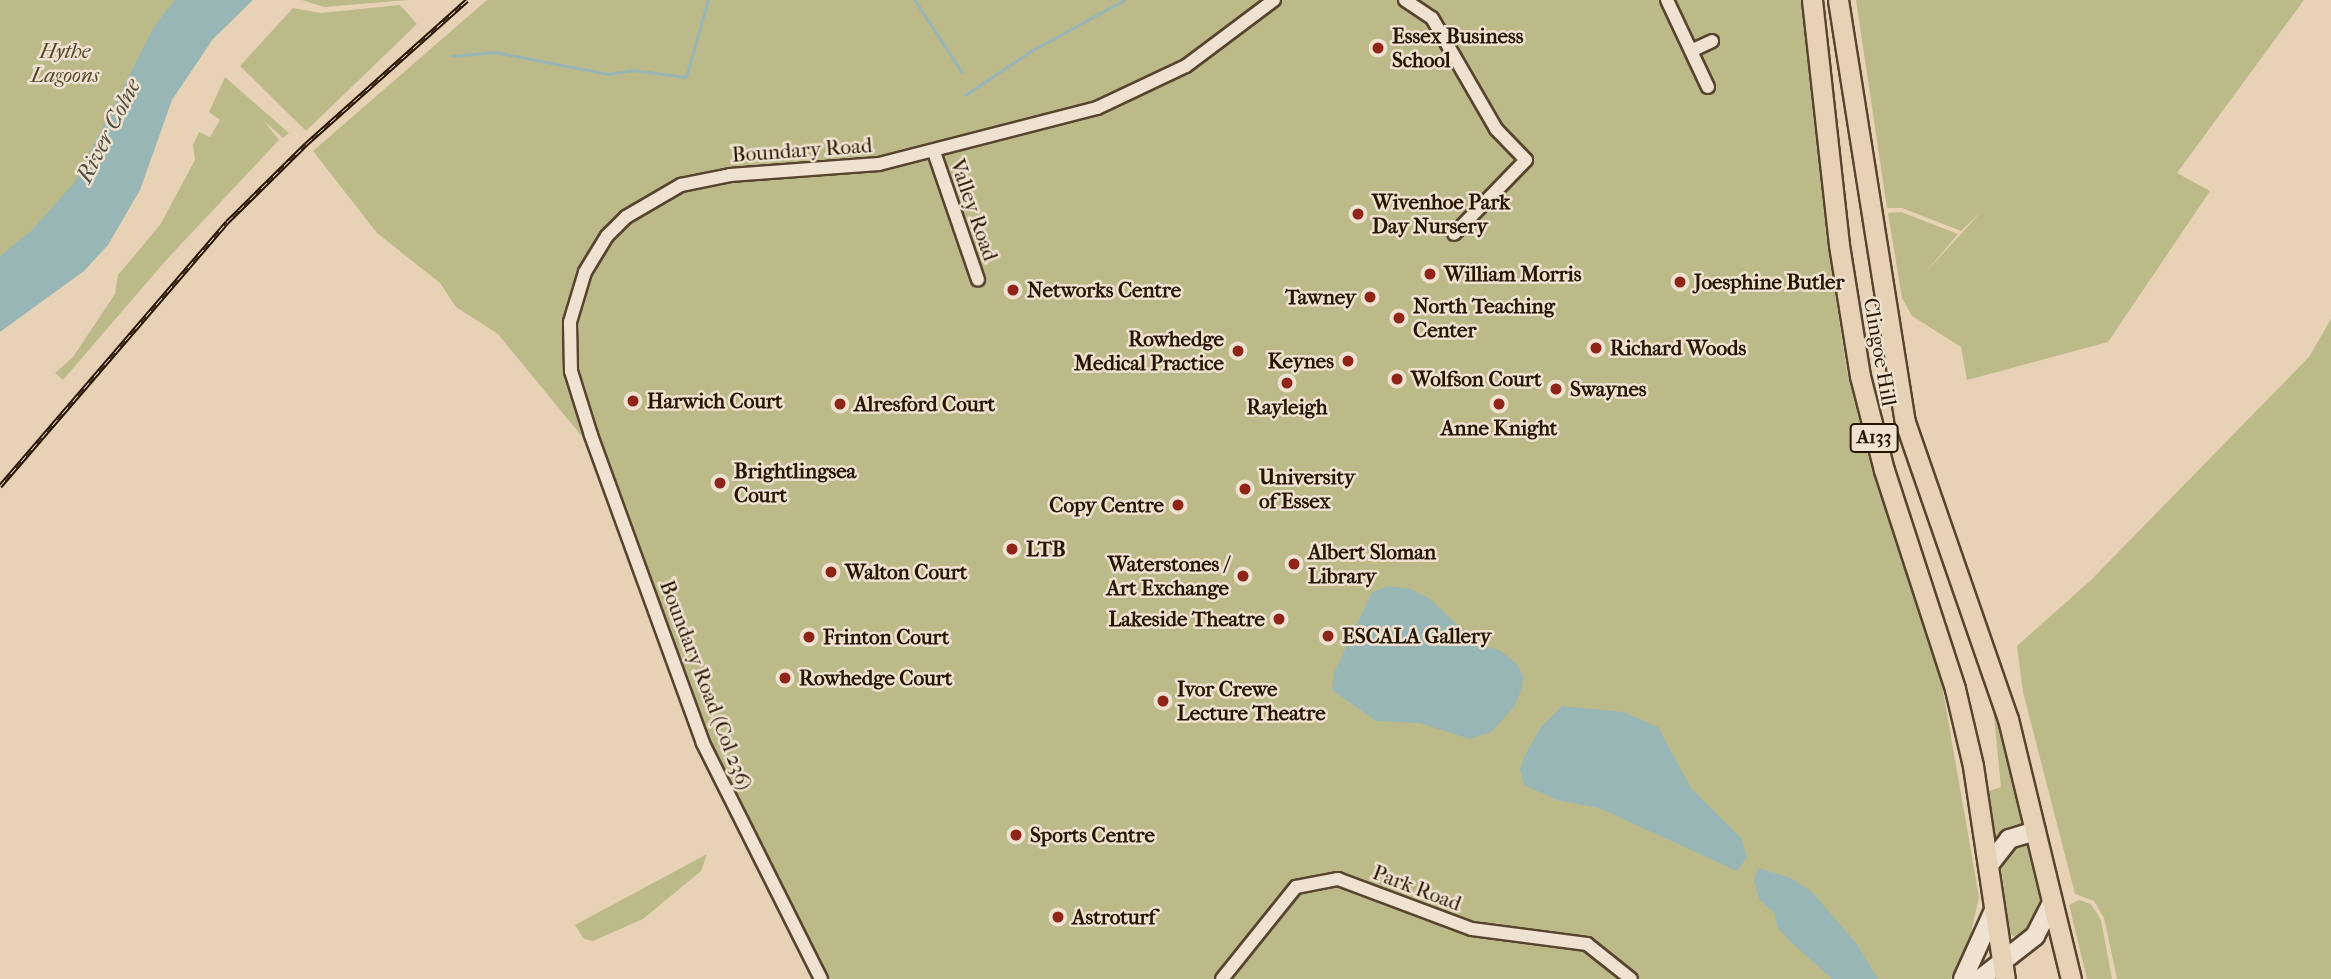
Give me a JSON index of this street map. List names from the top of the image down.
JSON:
{
  "streets": {
    "main road": ["Clingoe Hill", "A133"],
    "street": [
      "Boundary Road",
      "Valley Road",
      "Boundary Road (Col 236)",
      "Park Road"
    ]
  },
  "crossings": [
    ["Boundary Road", "Valley Road"],
    ["Boundary Road", "Boundary Road (Col 236)"],
    ["Clingoe Hill", "A133"]
  ],
  "water": ["River Colne"],
  "parks": ["Hythe Lagoons"],
  "places": [
    "Essex Business School",
    "Wivenhoe Park Day Nursery",
    "William Morris",
    "Joesphine Butler",
    "Networks Centre",
    "Tawney",
    "North Teaching Center",
    "Richard Woods",
    "Rowhedge Medical Practice",
    "Keynes",
    "Wolfson Court",
    "Rayleigh",
    "Swaynes",
    "Harwich Court",
    "Alresford Court",
    "Anne Knight",
    "Brightlingsea Court",
    "University of Essex",
    "Copy Centre",
    "LTB",
    "Albert Sloman Library",
    "Walton Court",
    "Waterstones / Art Exchange",
    "Lakeside Theatre",
    "ESCALA Gallery",
    "Frinton Court",
    "Rowhedge Court",
    "Ivor Crewe Lecture Theatre",
    "Sports Centre",
    "Astroturf"
  ]
}
